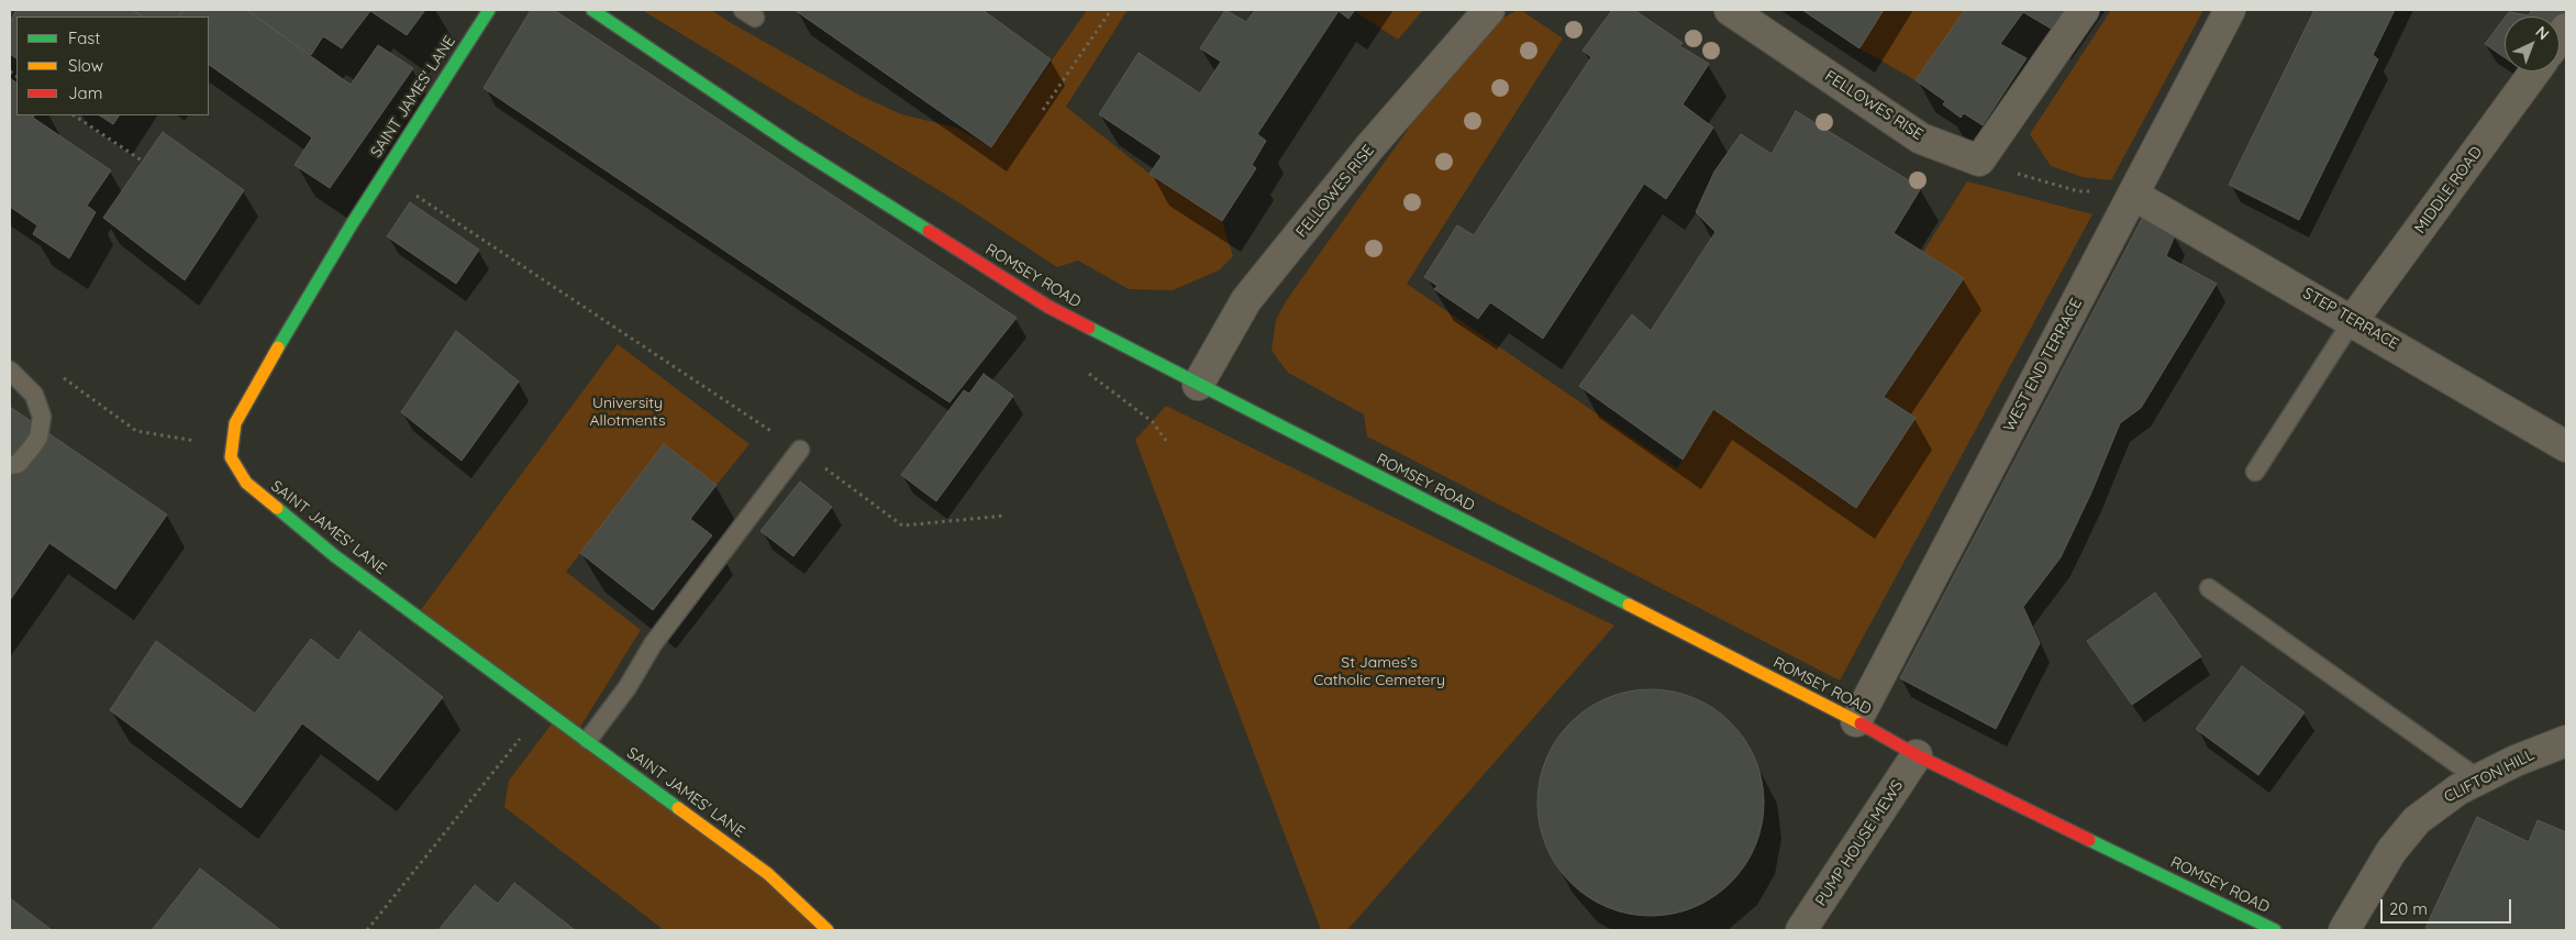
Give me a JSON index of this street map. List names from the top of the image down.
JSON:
{
  "streets": {
    "main road": ["SAINT JAMES' LANE", "ROMSEY ROAD"],
    "street": [
      "FELLOWES RISE",
      "MIDDLE ROAD",
      "STEP TERRACE",
      "WEST END TERRACE",
      "CLIFTON HILL",
      "PUMP HOUSE MEWS"
    ]
  },
  "crossings": [
    ["FELLOWES RISE", "ROMSEY ROAD"],
    ["MIDDLE ROAD", "STEP TERRACE"],
    ["ROMSEY ROAD", "WEST END TERRACE"],
    ["ROMSEY ROAD", "PUMP HOUSE MEWS"],
    ["STEP TERRACE", "WEST END TERRACE"]
  ],
  "parks": ["University Allotments", "St James’s Catholic Cemetery"],
  "legend": ["Fast", "Slow", "Jam"],
  "scale_bar": "20 m",
  "north": "top right"
}
